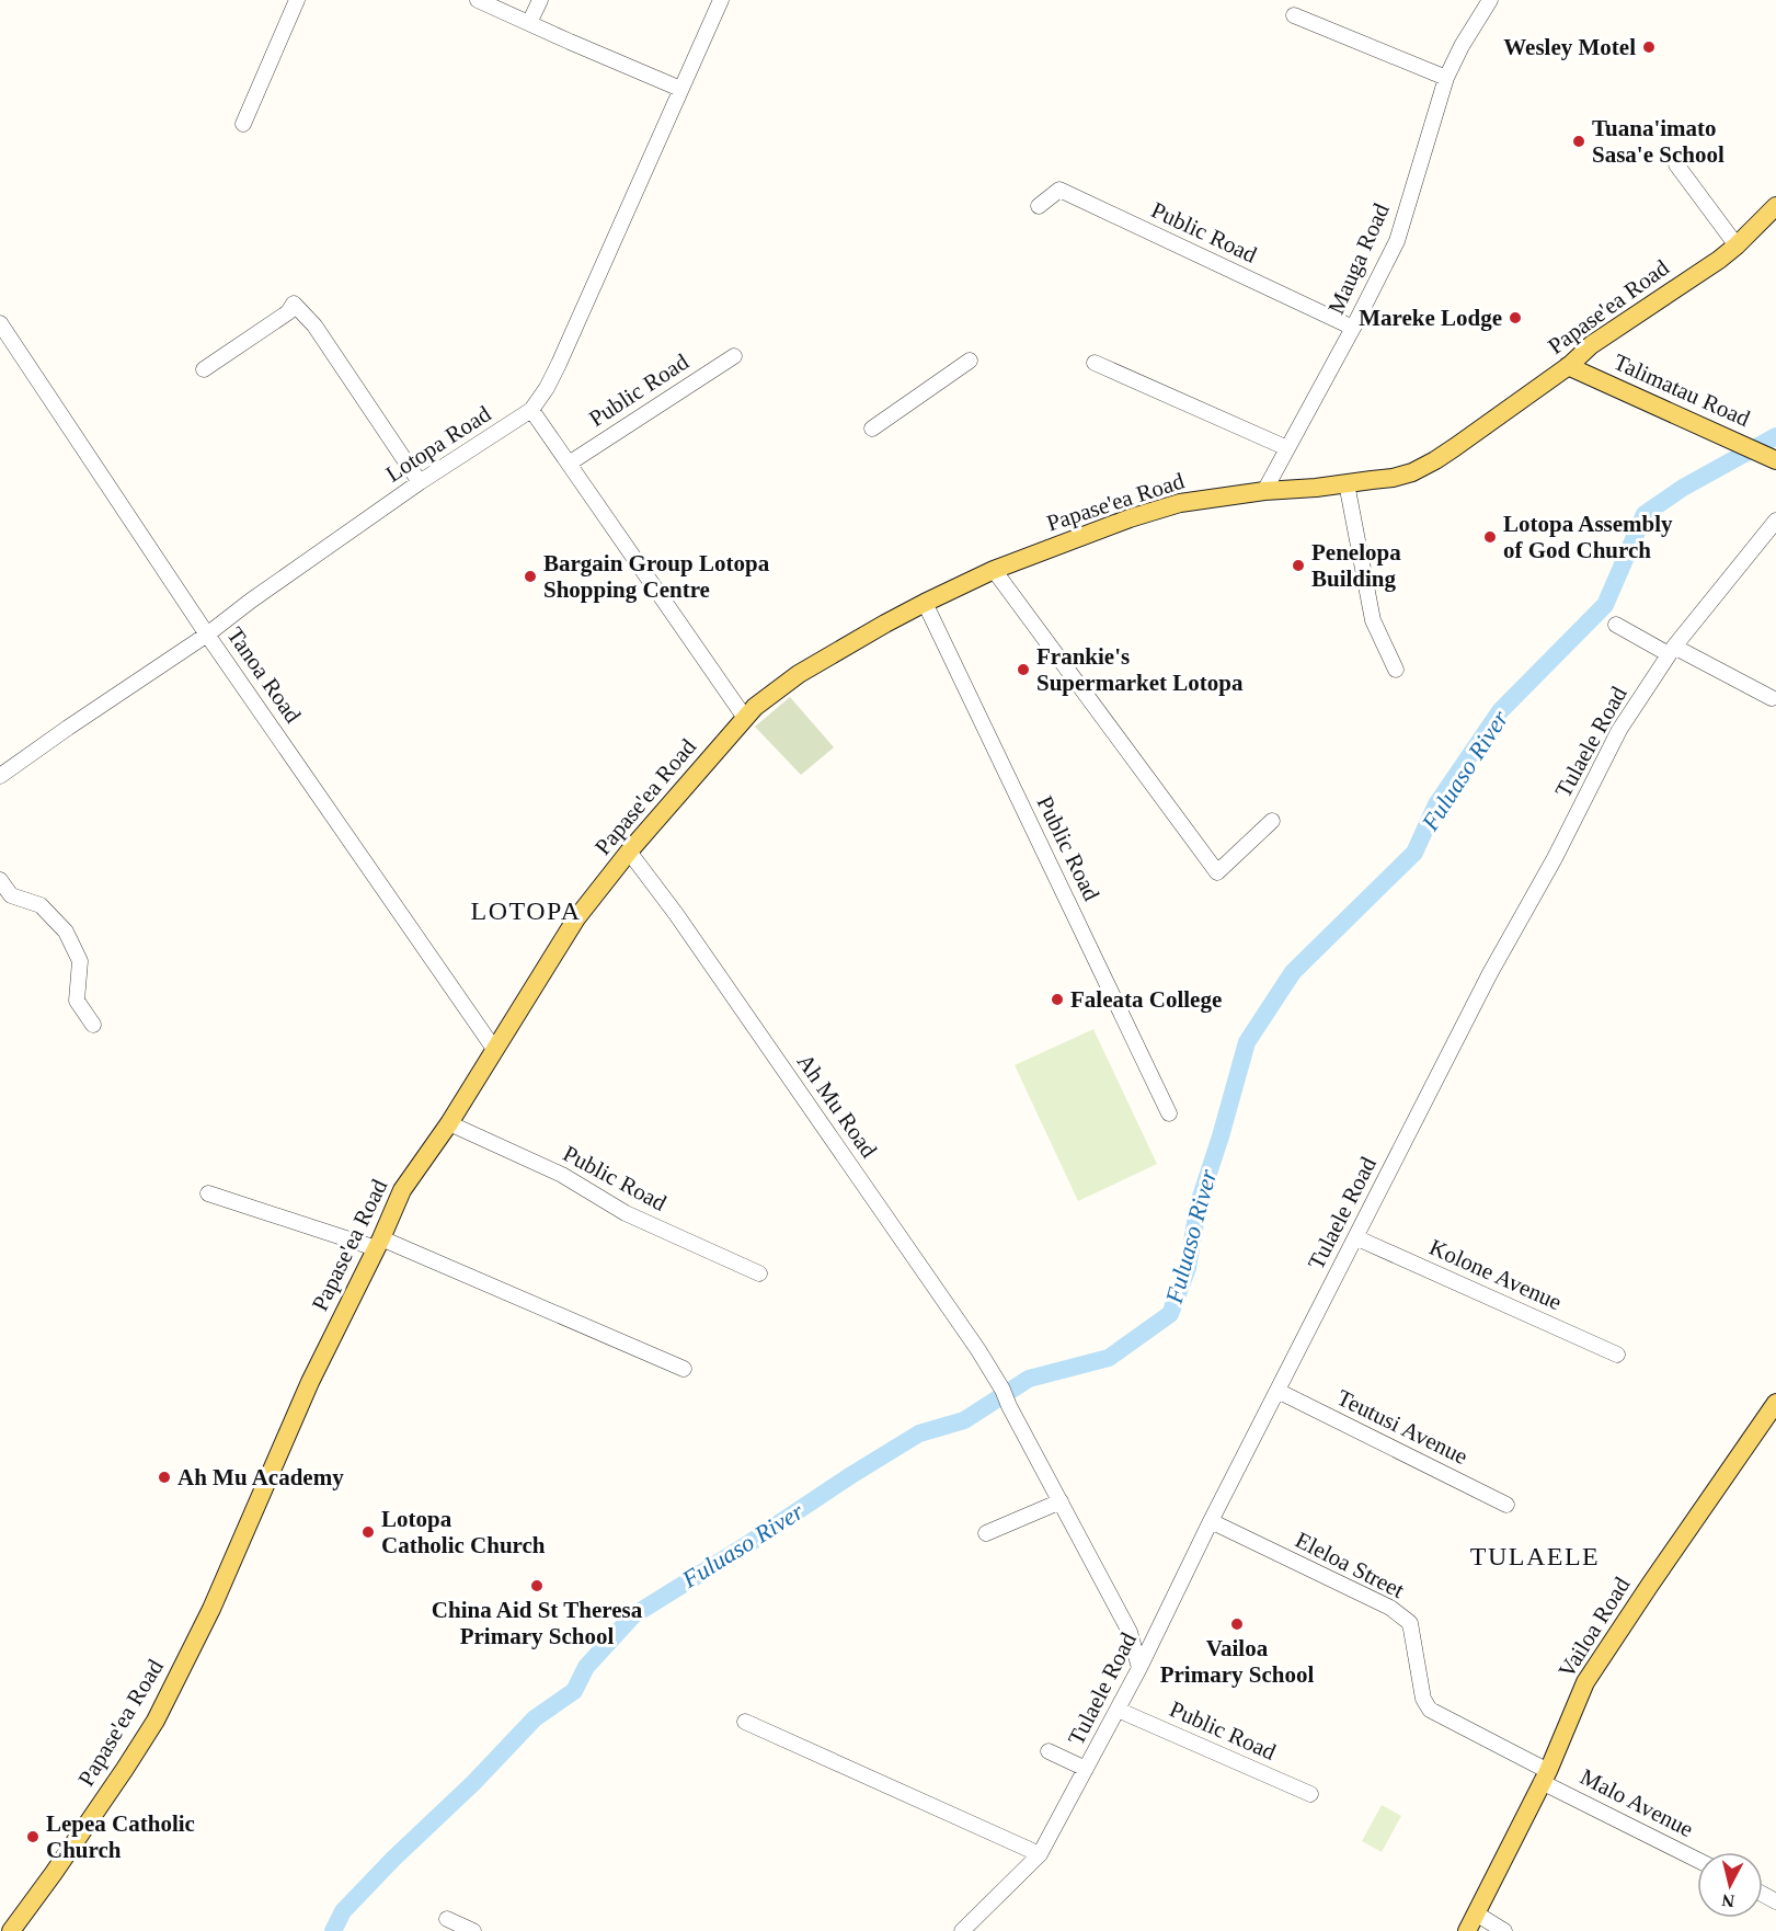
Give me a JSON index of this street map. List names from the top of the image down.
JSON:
{
  "streets": {
    "main road": ["Papase'ea Road", "Talimatau Road", "Vailoa Road"],
    "street": [
      "Public Road",
      "Mauga Road",
      "Lotopa Road",
      "Tanoa Road",
      "Tulaele Road",
      "Ah Mu Road",
      "Kolone Avenue",
      "Teutusi Avenue",
      "Eleloa Street",
      "Malo Avenue"
    ]
  },
  "crossings": [
    ["Public Road", "Mauga Road"],
    ["Public Road", "Papase'ea Road"],
    ["Public Road", "Tulaele Road"],
    ["Mauga Road", "Papase'ea Road"],
    ["Papase'ea Road", "Talimatau Road"],
    ["Papase'ea Road", "Tanoa Road"],
    ["Papase'ea Road", "Ah Mu Road"],
    ["Lotopa Road", "Tanoa Road"],
    ["Tulaele Road", "Kolone Avenue"],
    ["Tulaele Road", "Teutusi Avenue"],
    ["Tulaele Road", "Eleloa Street"],
    ["Eleloa Street", "Vailoa Road"],
    ["Eleloa Street", "Malo Avenue"],
    ["Vailoa Road", "Malo Avenue"]
  ],
  "districts": ["LOTOPA", "TULAELE"],
  "water": ["Fuluaso River"],
  "places": [
    "Wesley Motel",
    "Tuana'imato Sasa'e School",
    "Mareke Lodge",
    "Lotopa Assembly of God Church",
    "Penelopa Building",
    "Bargain Group Lotopa Shopping Centre",
    "Frankie's Supermarket Lotopa",
    "Faleata College",
    "Ah Mu Academy",
    "Lotopa Catholic Church",
    "China Aid St Theresa Primary School",
    "Vailoa Primary School",
    "Lepea Catholic Church"
  ],
  "north": "bottom"
}
